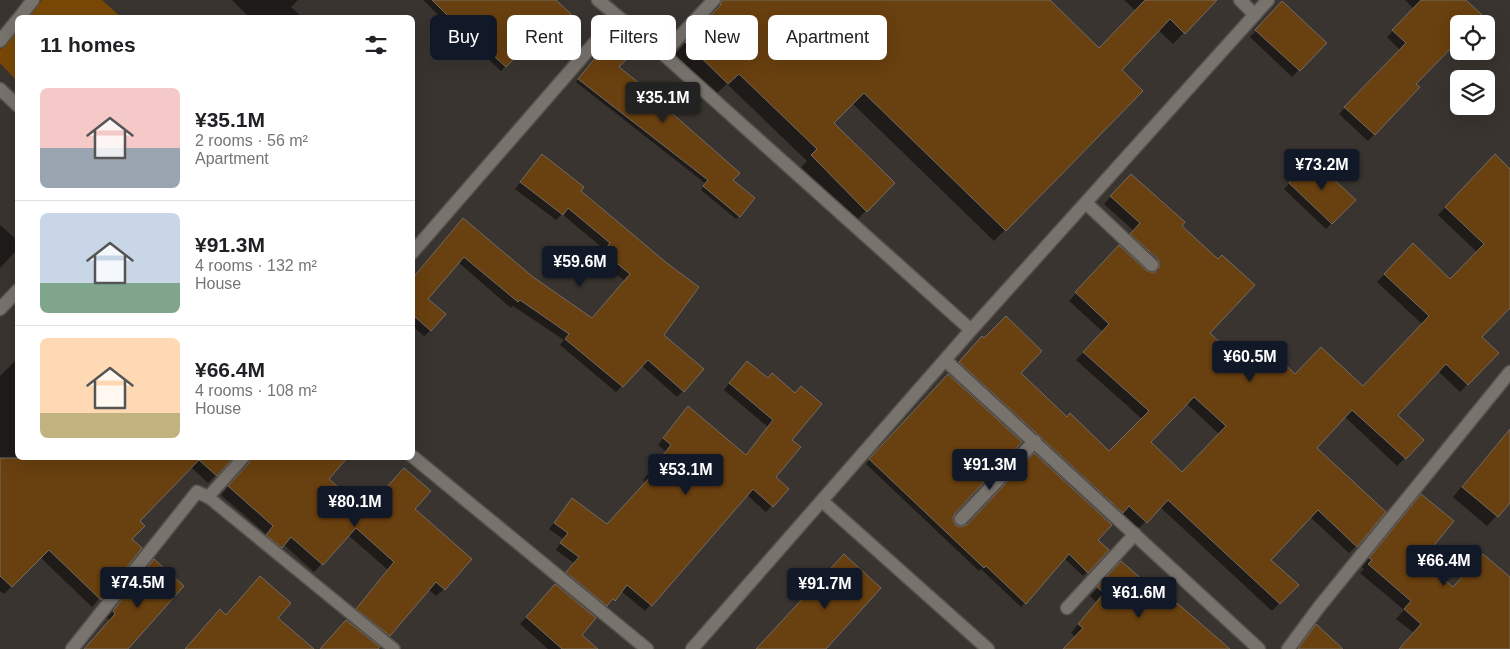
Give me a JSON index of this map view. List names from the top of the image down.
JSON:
{
  "page": {
    "chip": [
      "Buy",
      "Rent",
      "Filters",
      "New",
      "Apartment"
    ],
    "heading": "11 homes",
    "list": [
      {
        "name": "¥35.1M",
        "note": "2 rooms · 56 m² · Apartment"
      },
      {
        "name": "¥91.3M",
        "note": "4 rooms · 132 m² · House"
      },
      {
        "name": "¥66.4M",
        "note": "4 rooms · 108 m² · House"
      }
    ],
    "price": [
      "¥35.1M",
      "¥73.2M",
      "¥59.6M",
      "¥60.5M",
      "¥91.3M",
      "¥53.1M",
      "¥80.1M",
      "¥66.4M",
      "¥74.5M",
      "¥91.7M",
      "¥61.6M"
    ]
  }
}
